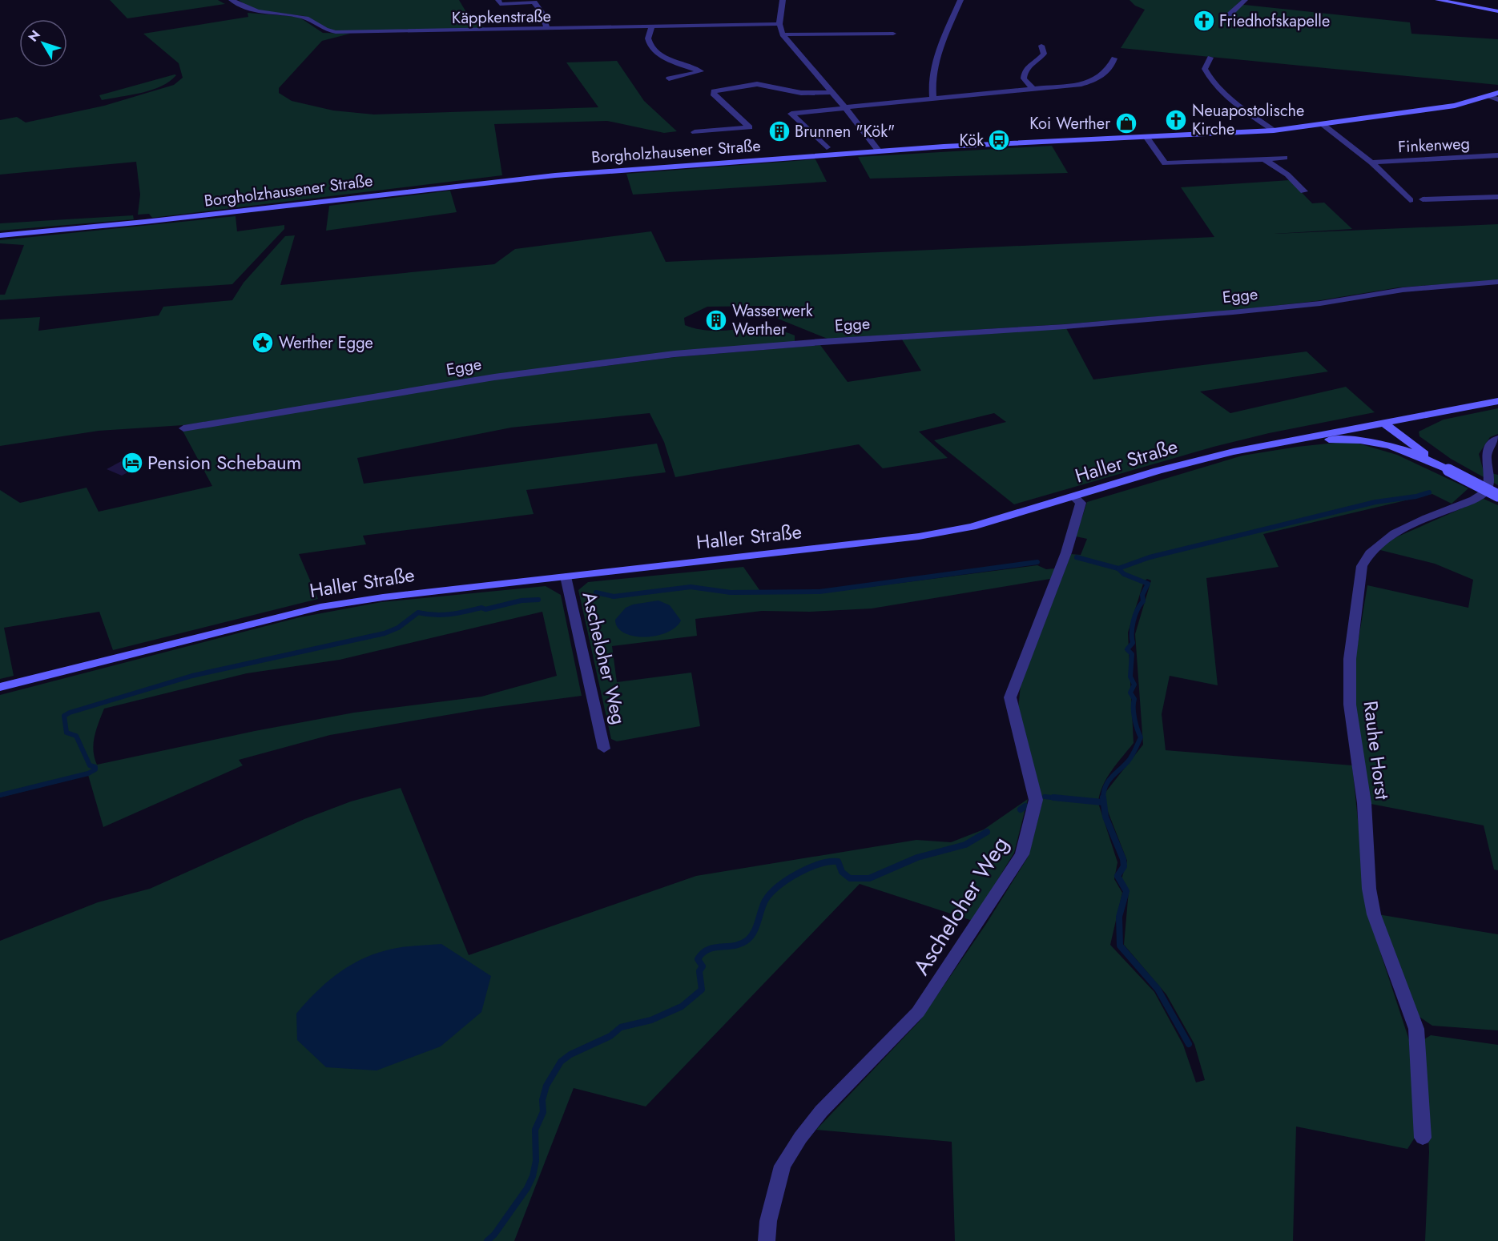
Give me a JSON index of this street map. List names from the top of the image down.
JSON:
{
  "streets": {
    "main road": ["Borgholzhausener Straße", "Haller Straße"],
    "street": [
      "Käppkenstraße",
      "Finkenweg",
      "Egge",
      "Ascheloher Weg",
      "Rauhe Horst"
    ]
  },
  "crossings": [
    ["Finkenweg", "Borgholzhausener Straße"],
    ["Haller Straße", "Ascheloher Weg"]
  ],
  "places": {
    "church": ["Friedhofskapelle", "Neuapostolische Kirche"],
    "shop": ["Koi Werther"],
    "building": ["Brunnen \"Kök\"", "Wasserwerk Werther"],
    "bus stop": ["Kök"],
    "place": ["Werther Egge"],
    "hotel": ["Pension Schebaum"]
  },
  "north": "top left"
}
